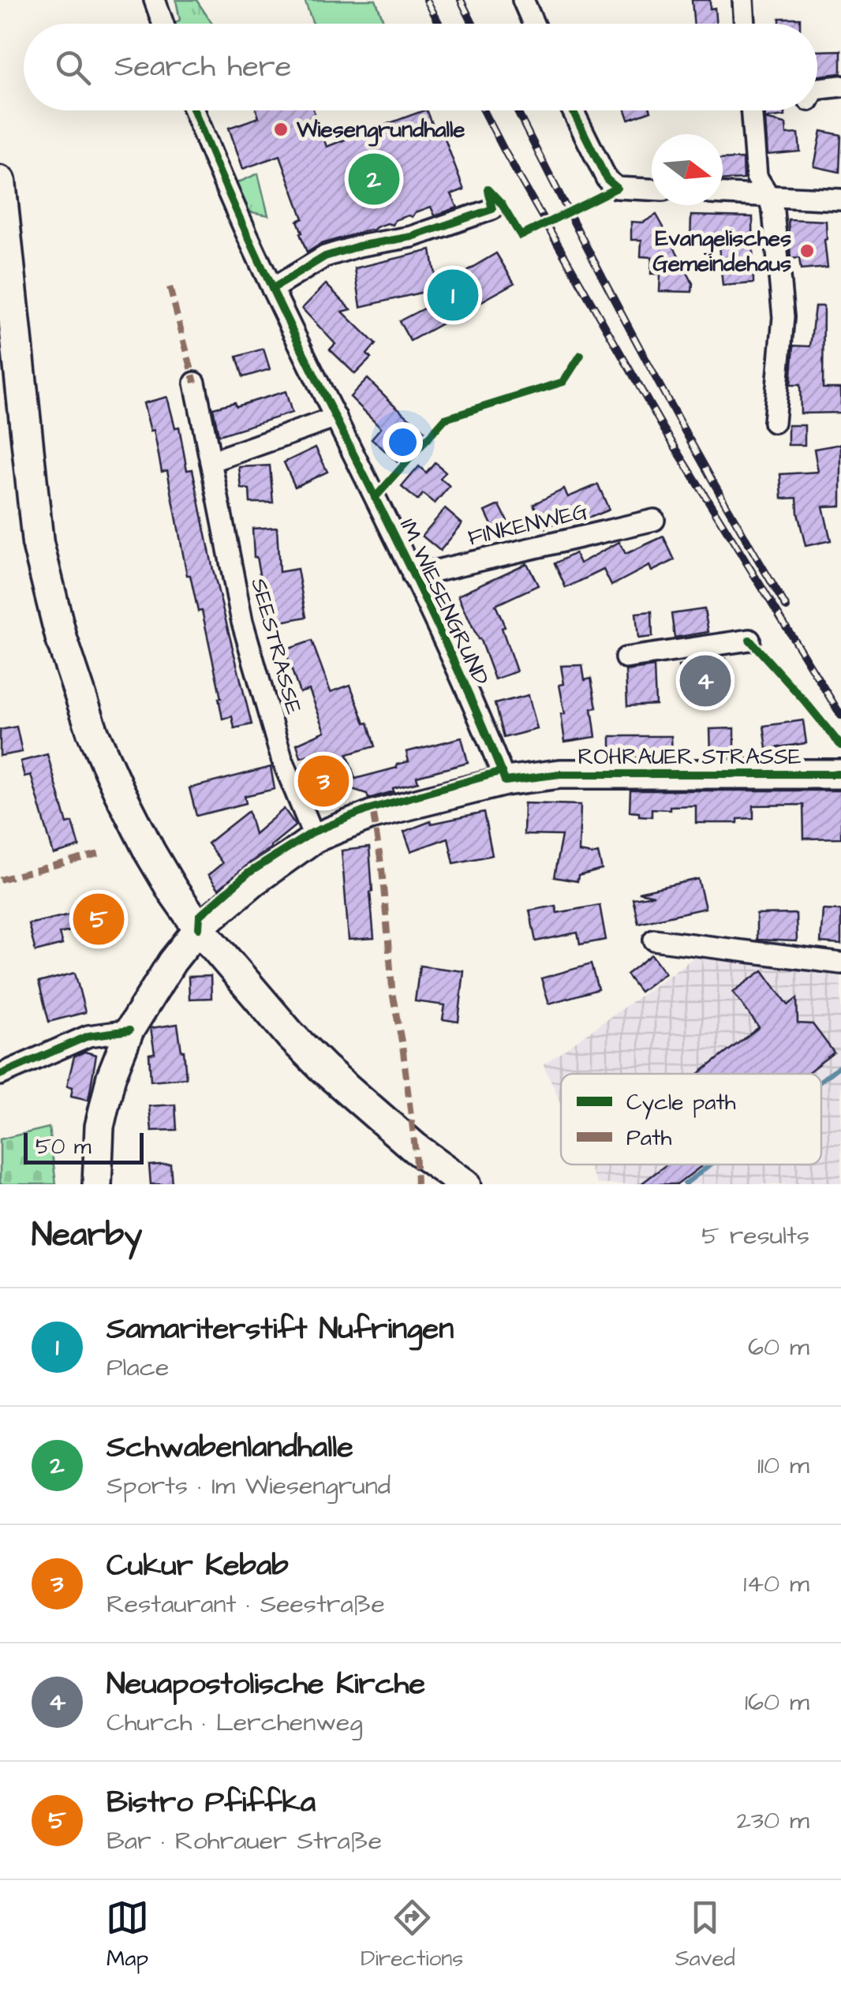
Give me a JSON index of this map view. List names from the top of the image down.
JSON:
{
  "streets": {
    "street": [
      "FINKENWEG",
      "IM WIESENGRUND",
      "SEESTRASSE",
      "ROHRAUER STRASSE"
    ]
  },
  "crossings": [
    ["FINKENWEG", "IM WIESENGRUND"],
    ["IM WIESENGRUND", "ROHRAUER STRASSE"],
    ["SEESTRASSE", "ROHRAUER STRASSE"]
  ],
  "places": ["Wiesengrundhalle", "Evangelisches Gemeindehaus"],
  "legend": ["Cycle path", "Path"],
  "scale_bar": "50 m",
  "north": "right",
  "page": {
    "search": "Search here",
    "pins": [
      "2",
      "1",
      "4",
      "3",
      "5"
    ],
    "scale": "50 m",
    "heading": ["Nearby", "5 results"],
    "list": [
      {
        "mark": "1",
        "name": "Samariterstift Nufringen",
        "note": "Place",
        "value": "60 m"
      },
      {
        "mark": "2",
        "name": "Schwabenlandhalle",
        "note": "Sports · Im Wiesengrund",
        "value": "110 m"
      },
      {
        "mark": "3",
        "name": "Cukur Kebab",
        "note": "Restaurant · Seestraße",
        "value": "140 m"
      },
      {
        "mark": "4",
        "name": "Neuapostolische Kirche",
        "note": "Church · Lerchenweg",
        "value": "160 m"
      },
      {
        "mark": "5",
        "name": "Bistro Pfiffka",
        "note": "Bar · Rohrauer Straße",
        "value": "230 m"
      }
    ],
    "nav": ["Map", "Directions", "Saved"]
  }
}
